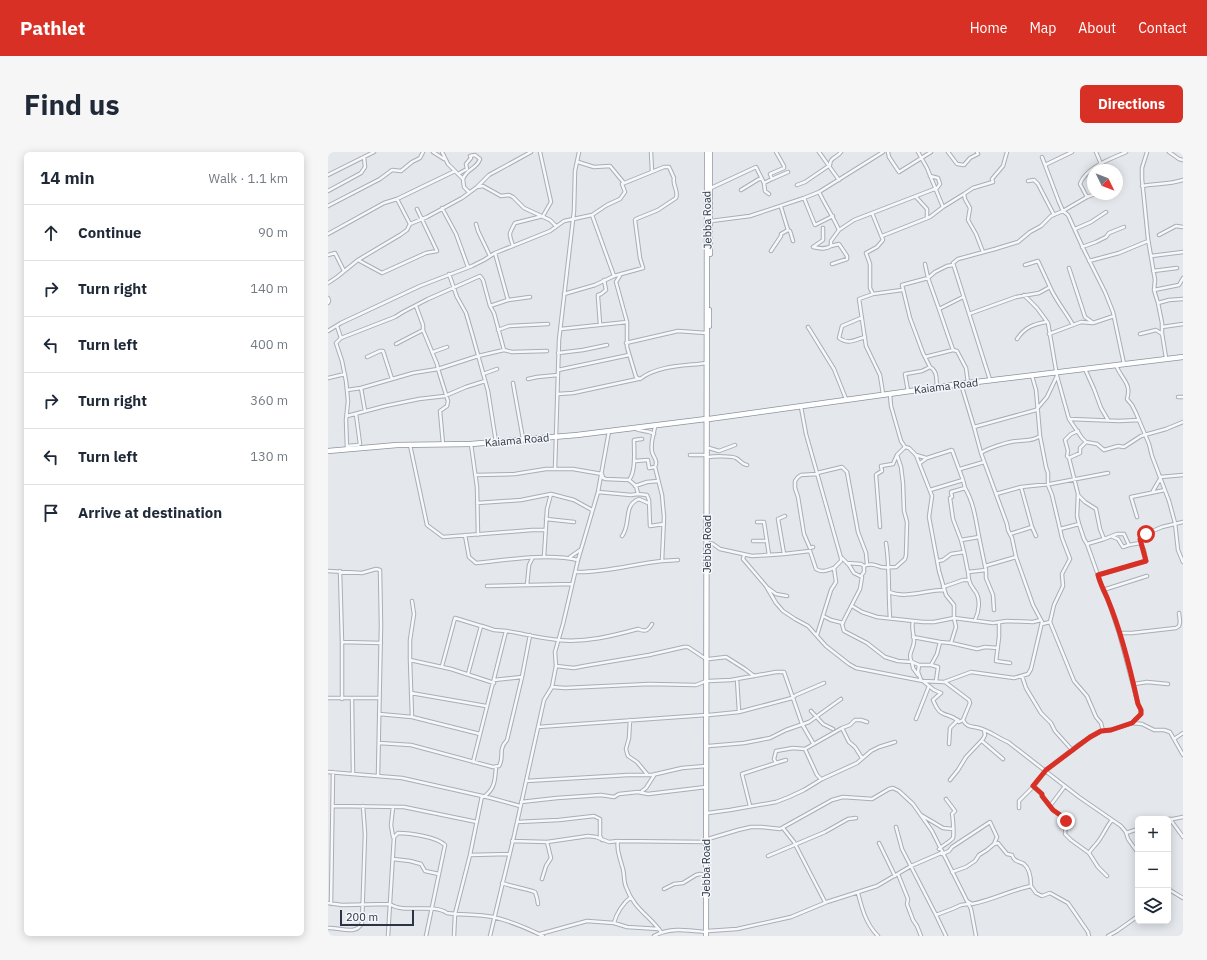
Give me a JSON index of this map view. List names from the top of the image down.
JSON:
{
  "streets": {
    "highway": ["Jebba Road", "Kaiama Road"]
  },
  "crossings": [
    ["Jebba Road", "Kaiama Road"]
  ],
  "scale_bar": "200 m",
  "north": "bottom right",
  "page": {
    "header": "Pathlet",
    "nav": [
      "Home",
      "Map",
      "About",
      "Contact"
    ],
    "buttons": "Directions",
    "title": "Find us",
    "heading": ["14 min", "Walk · 1.1 km"],
    "list": [
      ["Continue", "90 m"],
      ["Turn right", "140 m"],
      ["Turn left", "400 m"],
      ["Turn right", "360 m"],
      ["Turn left", "130 m"],
      "Arrive at destination"
    ],
    "map_buttons": ["+", "−"],
    "scale": "200 m"
  }
}
